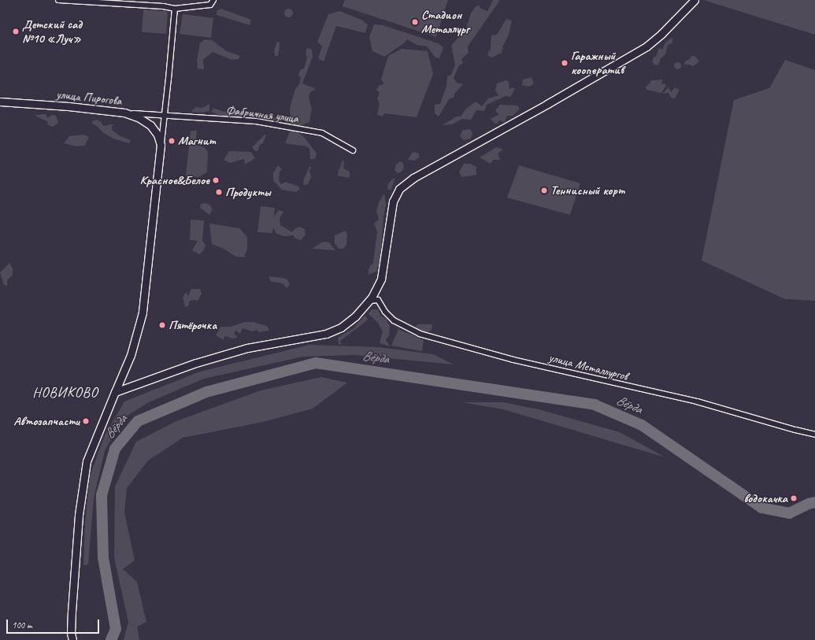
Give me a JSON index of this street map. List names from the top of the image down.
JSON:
{
  "streets": {
    "street": ["улица Пирогова", "Фабричная улица", "улица Металлургов"]
  },
  "crossings": [
    ["улица Пирогова", "Фабричная улица"]
  ],
  "districts": ["НОВИКОВО"],
  "water": ["Вёрда"],
  "places": [
    "Стадион Металлург",
    "Детский сад №10 «Луч»",
    "Гаражный кооператив",
    "Магнит",
    "Красное&Белое",
    "Теннисный корт",
    "Продукты",
    "Пятёрочка",
    "Автозапчасти",
    "водокачка"
  ],
  "scale_bar": "100 m"
}
